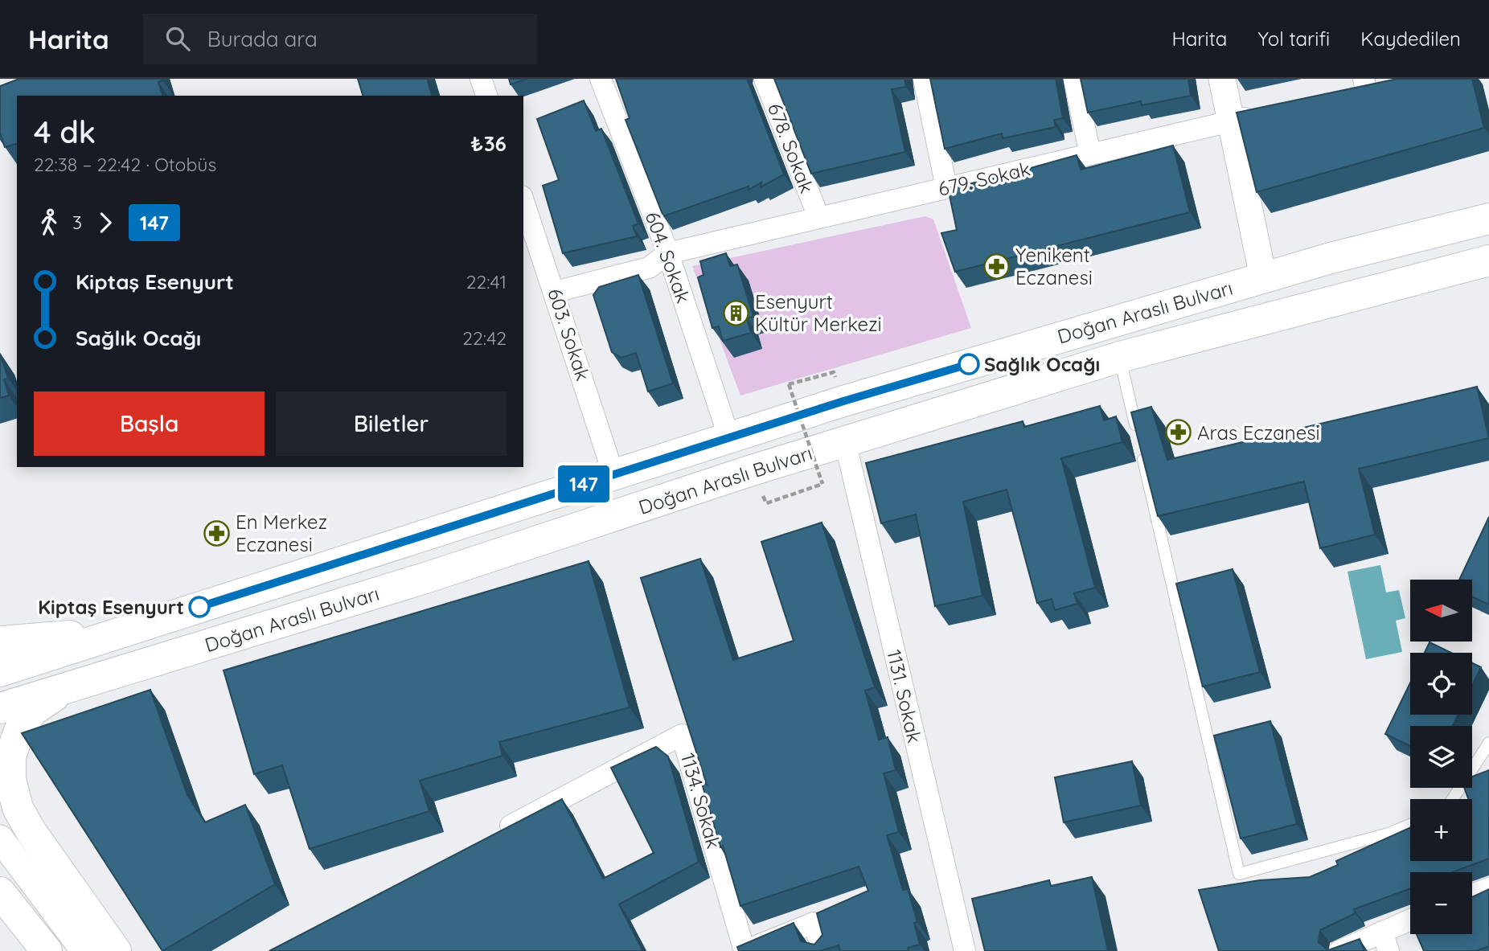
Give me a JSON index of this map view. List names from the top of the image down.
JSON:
{
  "streets": {
    "main road": ["Doğan Araslı Bulvarı"],
    "street": [
      "678. Sokak",
      "679. Sokak",
      "604. Sokak",
      "603. Sokak",
      "1131. Sokak",
      "1134. Sokak"
    ]
  },
  "crossings": [
    ["678. Sokak", "679. Sokak"],
    ["679. Sokak", "604. Sokak"],
    ["679. Sokak", "603. Sokak"],
    ["604. Sokak", "Doğan Araslı Bulvarı"],
    ["Doğan Araslı Bulvarı", "603. Sokak"],
    ["Doğan Araslı Bulvarı", "1131. Sokak"]
  ],
  "places": {
    "pharmacy": ["Yenikent Eczanesi", "Aras Eczanesi", "En Merkez Eczanesi"],
    "building": ["Esenyurt Kültür Merkezi"],
    "other": ["Sağlık Ocağı", "Kiptaş Esenyurt"]
  },
  "lines": ["bus line 147"],
  "north": "left",
  "page": {
    "header": "Harita",
    "search": "Burada ara",
    "nav": ["Harita", "Yol tarifi", "Kaydedilen"],
    "on_map": "147",
    "heading": ["4 dk", "22:38 – 22:42 · Otobüs", "₺36"],
    "legs": ["3", "147"],
    "list": [
      {
        "name": "Kiptaş Esenyurt",
        "value": "22:41"
      },
      {
        "name": "Sağlık Ocağı",
        "value": "22:42"
      }
    ],
    "buttons": ["Başla", "Biletler"],
    "map_buttons": ["+", "−"]
  }
}
